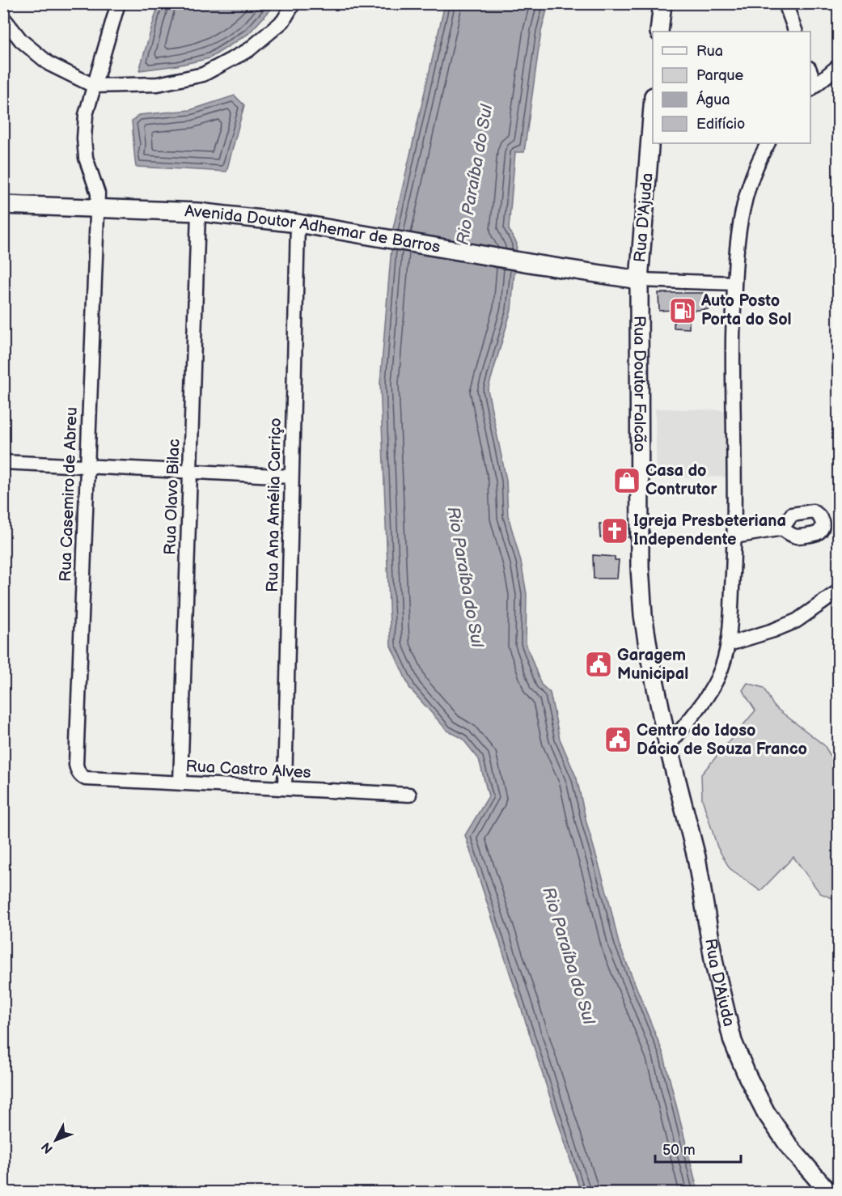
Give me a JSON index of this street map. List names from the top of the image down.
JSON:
{
  "streets": {
    "main road": ["Rua D'Ajuda", "Avenida Doutor Adhemar de Barros", "Rua Doutor Falcão"],
    "street": [
      "Rua Casemiro de Abreu",
      "Rua Olavo Bilac",
      "Rua Ana Amélia Carriço",
      "Rua Castro Alves"
    ]
  },
  "crossings": [
    ["Rua D'Ajuda", "Avenida Doutor Adhemar de Barros"],
    ["Rua D'Ajuda", "Rua Doutor Falcão"],
    ["Avenida Doutor Adhemar de Barros", "Rua Doutor Falcão"],
    ["Avenida Doutor Adhemar de Barros", "Rua Casemiro de Abreu"],
    ["Avenida Doutor Adhemar de Barros", "Rua Olavo Bilac"],
    ["Avenida Doutor Adhemar de Barros", "Rua Ana Amélia Carriço"],
    ["Rua Casemiro de Abreu", "Rua Castro Alves"],
    ["Rua Olavo Bilac", "Rua Castro Alves"],
    ["Rua Ana Amélia Carriço", "Rua Castro Alves"]
  ],
  "water": ["Rio Paraíba do Sul"],
  "places": {
    "fuel station": ["Auto Posto Porta do Sol"],
    "shop": ["Casa do Contrutor"],
    "church": ["Igreja Presbeteriana Independente"],
    "public building": ["Garagem Municipal", "Centro do Idoso Dácio de Souza Franco"]
  },
  "legend": [
    "Rua",
    "Parque",
    "Água",
    "Edifício"
  ],
  "scale_bar": "50 m",
  "north": "bottom left"
}
